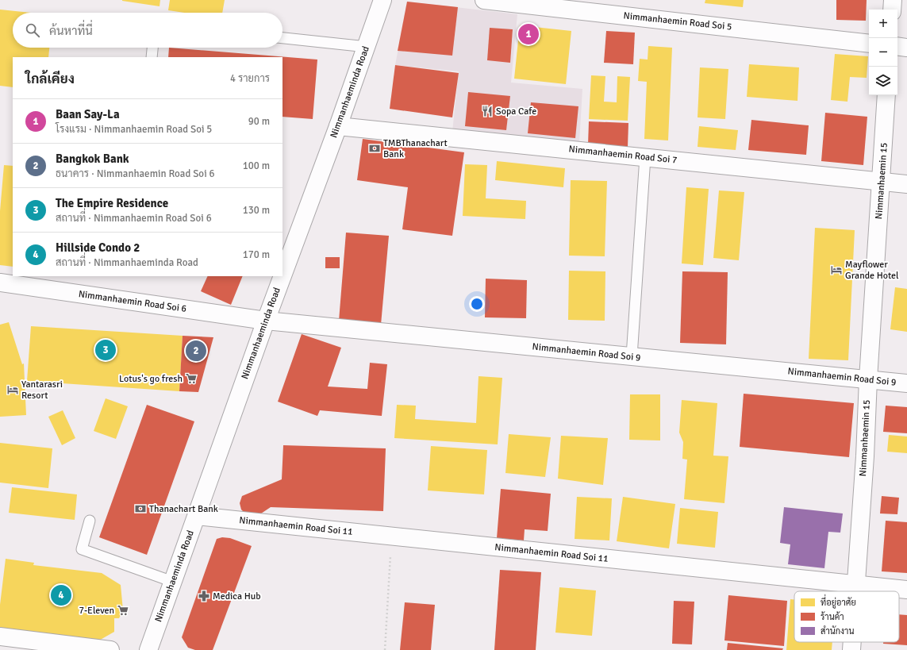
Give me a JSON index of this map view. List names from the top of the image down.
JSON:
{
  "streets": {
    "street": [
      "Nimmanhaemin Road Soi 5",
      "Nimmanhaeminda Road",
      "Nimmanhaemin Road Soi 7",
      "Nimmanhaemin 15",
      "Nimmanhaemin Road Soi 6",
      "Nimmanhaemin Road Soi 9",
      "Nimmanhaemin Road Soi 11"
    ]
  },
  "crossings": [
    ["Nimmanhaeminda Road", "Nimmanhaemin Road Soi 7"],
    ["Nimmanhaeminda Road", "Nimmanhaemin Road Soi 6"],
    ["Nimmanhaeminda Road", "Nimmanhaemin Road Soi 9"],
    ["Nimmanhaeminda Road", "Nimmanhaemin Road Soi 11"],
    ["Nimmanhaemin Road Soi 7", "Nimmanhaemin 15"],
    ["Nimmanhaemin 15", "Nimmanhaemin Road Soi 9"],
    ["Nimmanhaemin 15", "Nimmanhaemin Road Soi 11"],
    ["Nimmanhaemin Road Soi 6", "Nimmanhaemin Road Soi 9"]
  ],
  "places": {
    "restaurant": ["Sopa Cafe"],
    "bank": ["TMBThanachart Bank", "Thanachart Bank"],
    "hotel": ["Mayflower Grande Hotel", "Yantarasri Resort"],
    "supermarket": ["Lotus's go fresh", "7-Eleven"],
    "pharmacy": ["Medica Hub"]
  },
  "legend": ["ที่อยู่อาศัย", "ร้านค้า", "สำนักงาน"],
  "page": {
    "map_buttons": ["+", "−"],
    "search": "ค้นหาที่นี่",
    "pins": [
      "1",
      "3",
      "2",
      "4"
    ],
    "heading": ["ใกล้เคียง", "4 รายการ"],
    "list": [
      {
        "mark": "1",
        "name": "Baan Say-La",
        "note": "โรงแรม · Nimmanhaemin Road Soi 5",
        "value": "90 m"
      },
      {
        "mark": "2",
        "name": "Bangkok Bank",
        "note": "ธนาคาร · Nimmanhaemin Road Soi 6",
        "value": "100 m"
      },
      {
        "mark": "3",
        "name": "The Empire Residence",
        "note": "สถานที่ · Nimmanhaemin Road Soi 6",
        "value": "130 m"
      },
      {
        "mark": "4",
        "name": "Hillside Condo 2",
        "note": "สถานที่ · Nimmanhaeminda Road",
        "value": "170 m"
      }
    ]
  }
}
